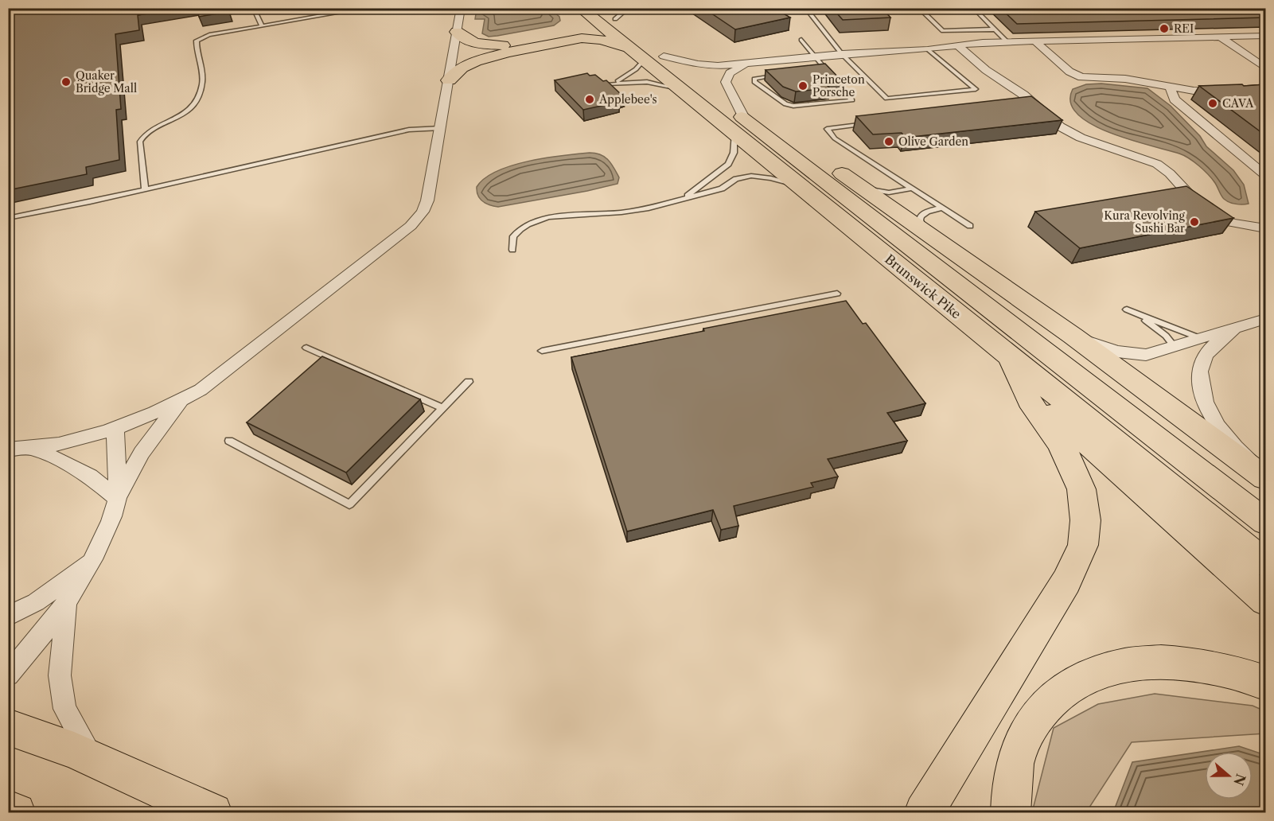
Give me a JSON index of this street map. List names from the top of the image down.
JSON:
{
  "streets": {
    "main road": ["Brunswick Pike"]
  },
  "places": [
    "REI",
    "Quaker Bridge Mall",
    "Princeton Porsche",
    "Applebee's",
    "CAVA",
    "Olive Garden",
    "Kura Revolving Sushi Bar"
  ],
  "north": "right"
}
